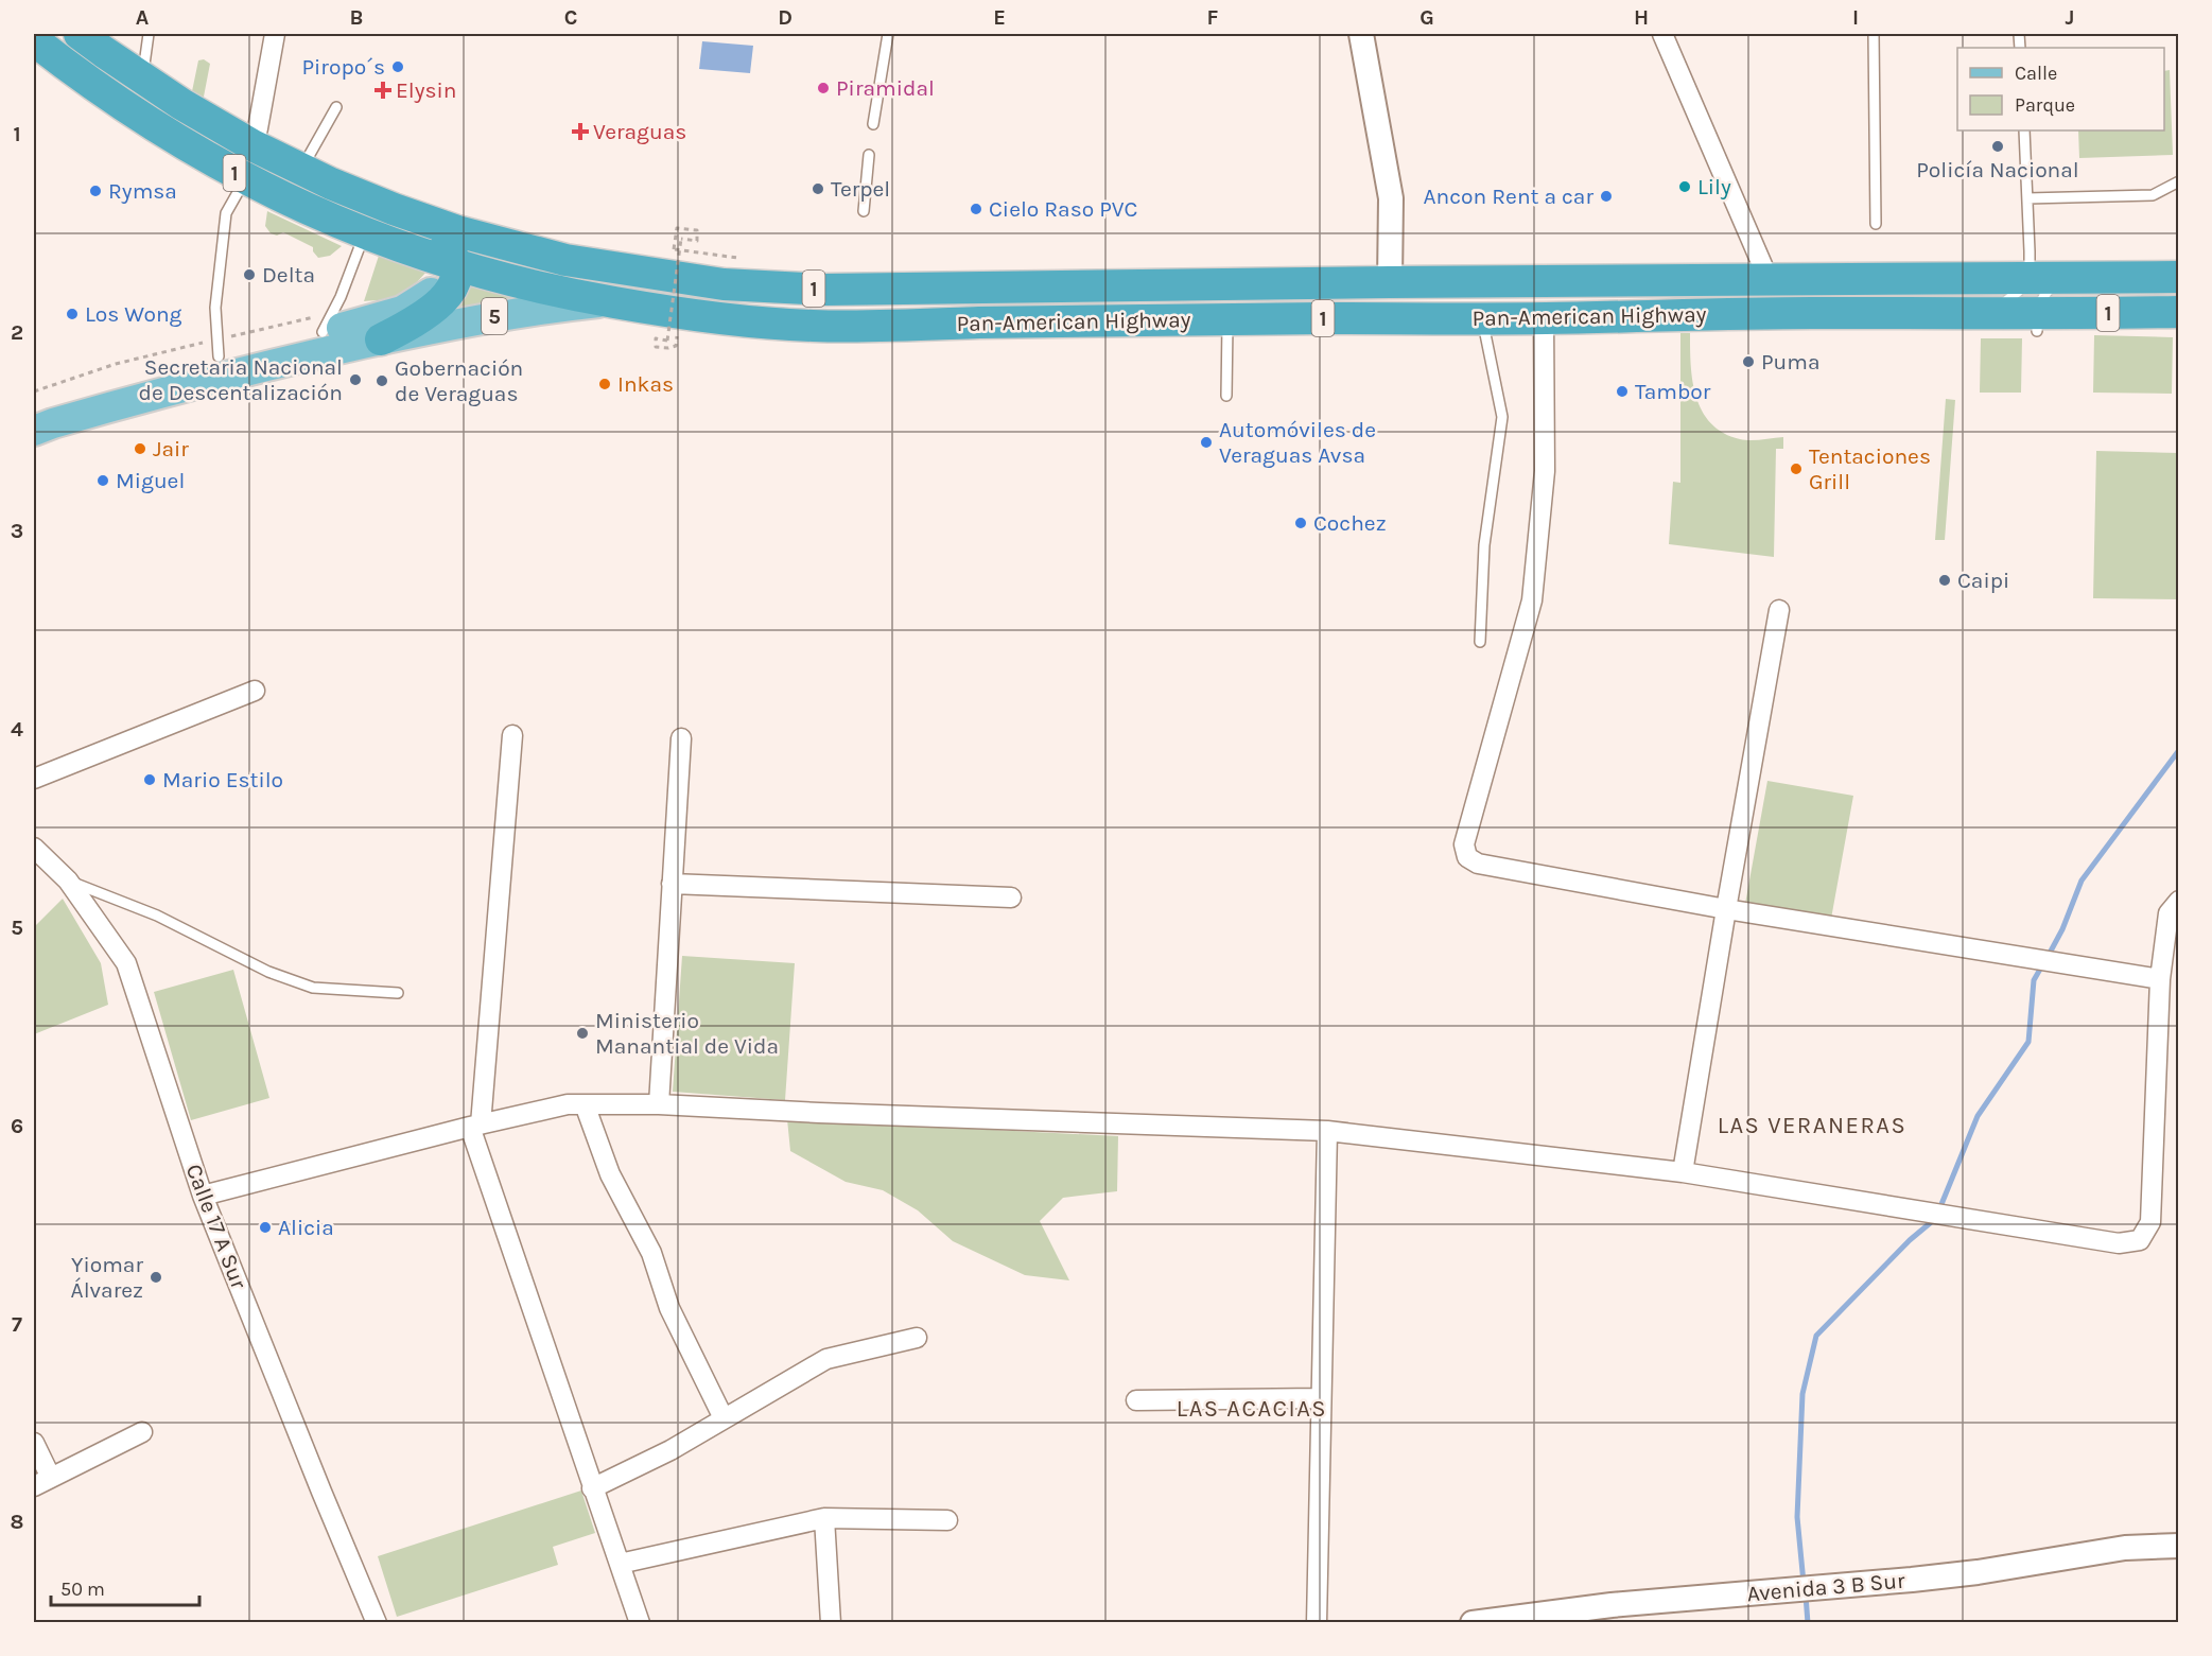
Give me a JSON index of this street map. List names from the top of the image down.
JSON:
{
  "streets": {
    "highway": ["1", "Pan-American Highway"],
    "main road": ["5"],
    "street": ["Calle 17 A Sur", "Avenida 3 B Sur"]
  },
  "crossings": [
    ["5", "Pan-American Highway"]
  ],
  "districts": ["LAS VERANERAS", "LAS ACACIAS"],
  "places": {
    "other": [
      "Piropo´s",
      "Piramidal",
      "Policía Nacional",
      "Lily",
      "Terpel",
      "Rymsa",
      "Ancon Rent a car",
      "Cielo Raso PVC",
      "Delta",
      "Los Wong",
      "Puma",
      "Secretaria Nacional de Descentalización",
      "Gobernación de Veraguas",
      "Inkas",
      "Tambor",
      "Automóviles de Veraguas Avsa",
      "Jair",
      "Tentaciones Grill",
      "Miguel",
      "Cochez",
      "Caipi",
      "Mario Estilo",
      "Ministerio Manantial de Vida",
      "Alicia",
      "Yiomar Álvarez"
    ],
    "health": ["Elysin", "Veraguas"]
  },
  "legend": ["Calle", "Parque"],
  "scale_bar": "50 m",
  "grid": {
    "columns": [
      "A",
      "B",
      "C",
      "D",
      "E",
      "F",
      "G",
      "H",
      "I",
      "J"
    ],
    "rows": [
      "1",
      "2",
      "3",
      "4",
      "5",
      "6",
      "7",
      "8"
    ]
  }
}
